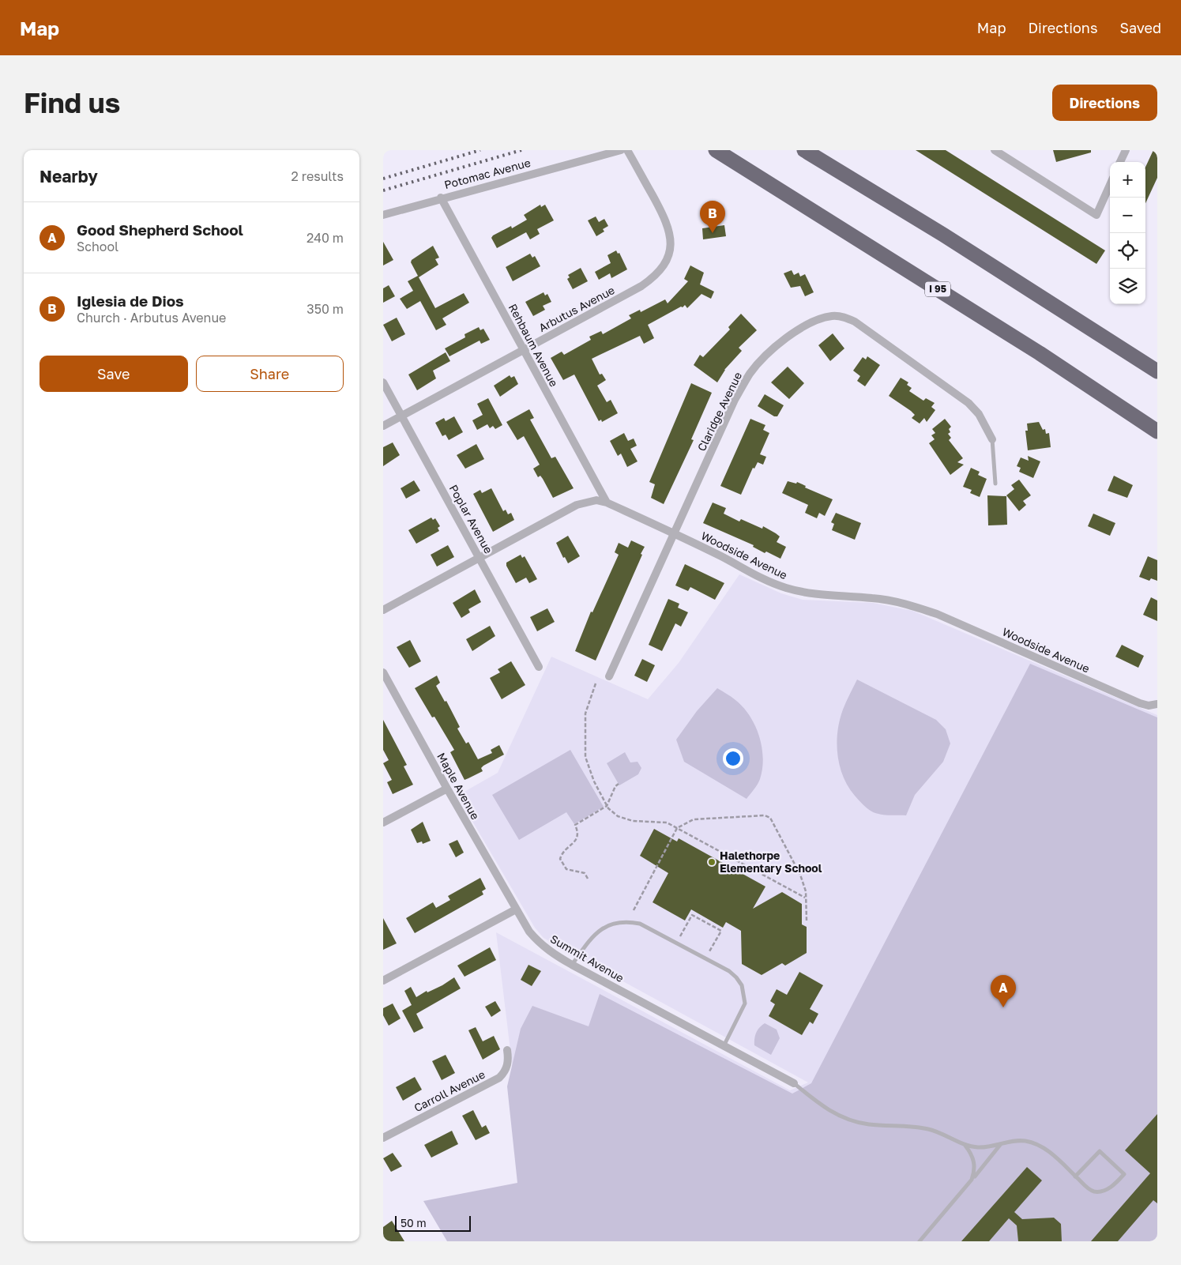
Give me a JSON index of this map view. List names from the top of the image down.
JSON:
{
  "streets": {
    "highway": ["I 95"],
    "street": [
      "Potomac Avenue",
      "Arbutus Avenue",
      "Rehbaum Avenue",
      "Claridge Avenue",
      "Poplar Avenue",
      "Woodside Avenue",
      "Maple Avenue",
      "Summit Avenue",
      "Carroll Avenue"
    ]
  },
  "crossings": [
    ["Potomac Avenue", "Rehbaum Avenue"],
    ["Arbutus Avenue", "Rehbaum Avenue"],
    ["Arbutus Avenue", "Poplar Avenue"],
    ["Rehbaum Avenue", "Woodside Avenue"],
    ["Claridge Avenue", "Woodside Avenue"],
    ["Poplar Avenue", "Woodside Avenue"],
    ["Maple Avenue", "Summit Avenue"]
  ],
  "places": ["Halethorpe Elementary School"],
  "scale_bar": "50 m",
  "page": {
    "header": "Map",
    "nav": ["Map", "Directions", "Saved"],
    "buttons": [
      "Directions",
      ["Save", "Share"]
    ],
    "title": "Find us",
    "heading": ["Nearby", "2 results"],
    "map_buttons": ["+", "−"],
    "pins": ["B", "A"],
    "list": [
      {
        "mark": "A",
        "name": "Good Shepherd School",
        "note": "School",
        "value": "240 m"
      },
      {
        "mark": "B",
        "name": "Iglesia de Dios",
        "note": "Church · Arbutus Avenue",
        "value": "350 m"
      }
    ],
    "scale": "50 m"
  }
}
